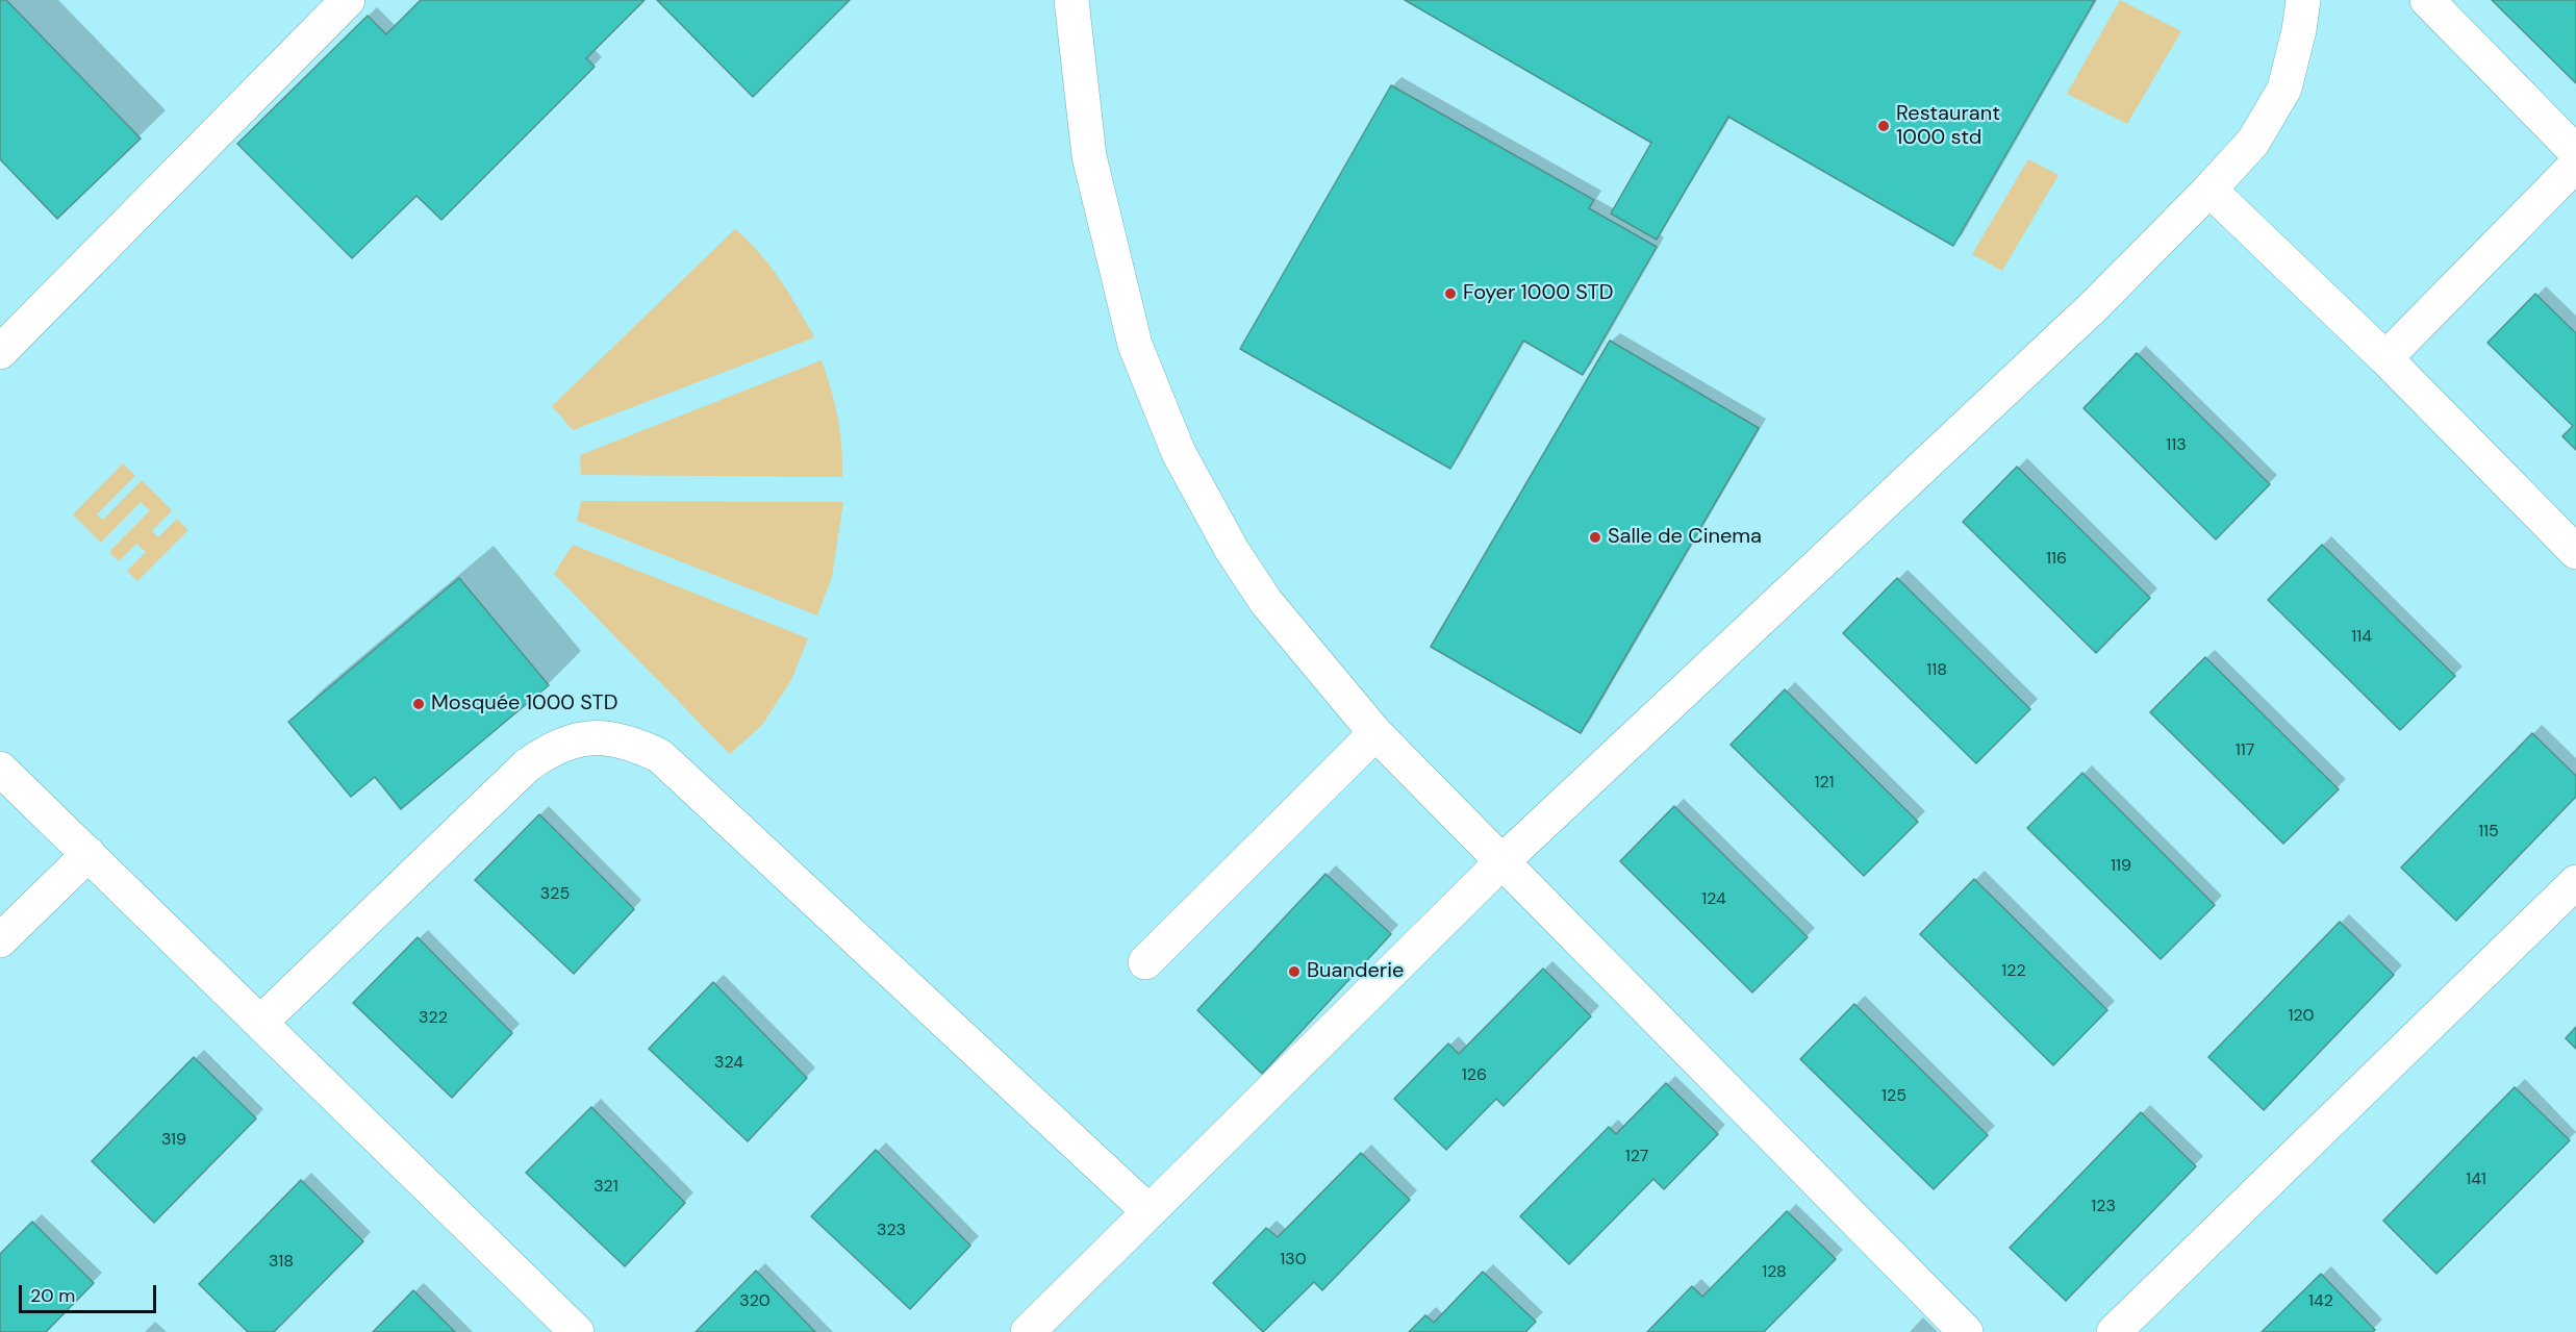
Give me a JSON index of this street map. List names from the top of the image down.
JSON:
{
  "places": [
    "Restaurant 1000 std",
    "Foyer 1000 STD",
    "Salle de Cinema",
    "Mosquée 1000 STD",
    "Buanderie"
  ],
  "house_numbers": [
    "113",
    "116",
    "114",
    "118",
    "117",
    "121",
    "115",
    "119",
    "325",
    "124",
    "122",
    "120",
    "322",
    "324",
    "126",
    "125",
    "319",
    "127",
    "141",
    "321",
    "123",
    "323",
    "130",
    "318",
    "128",
    "320",
    "142"
  ],
  "scale_bar": "20 m"
}
